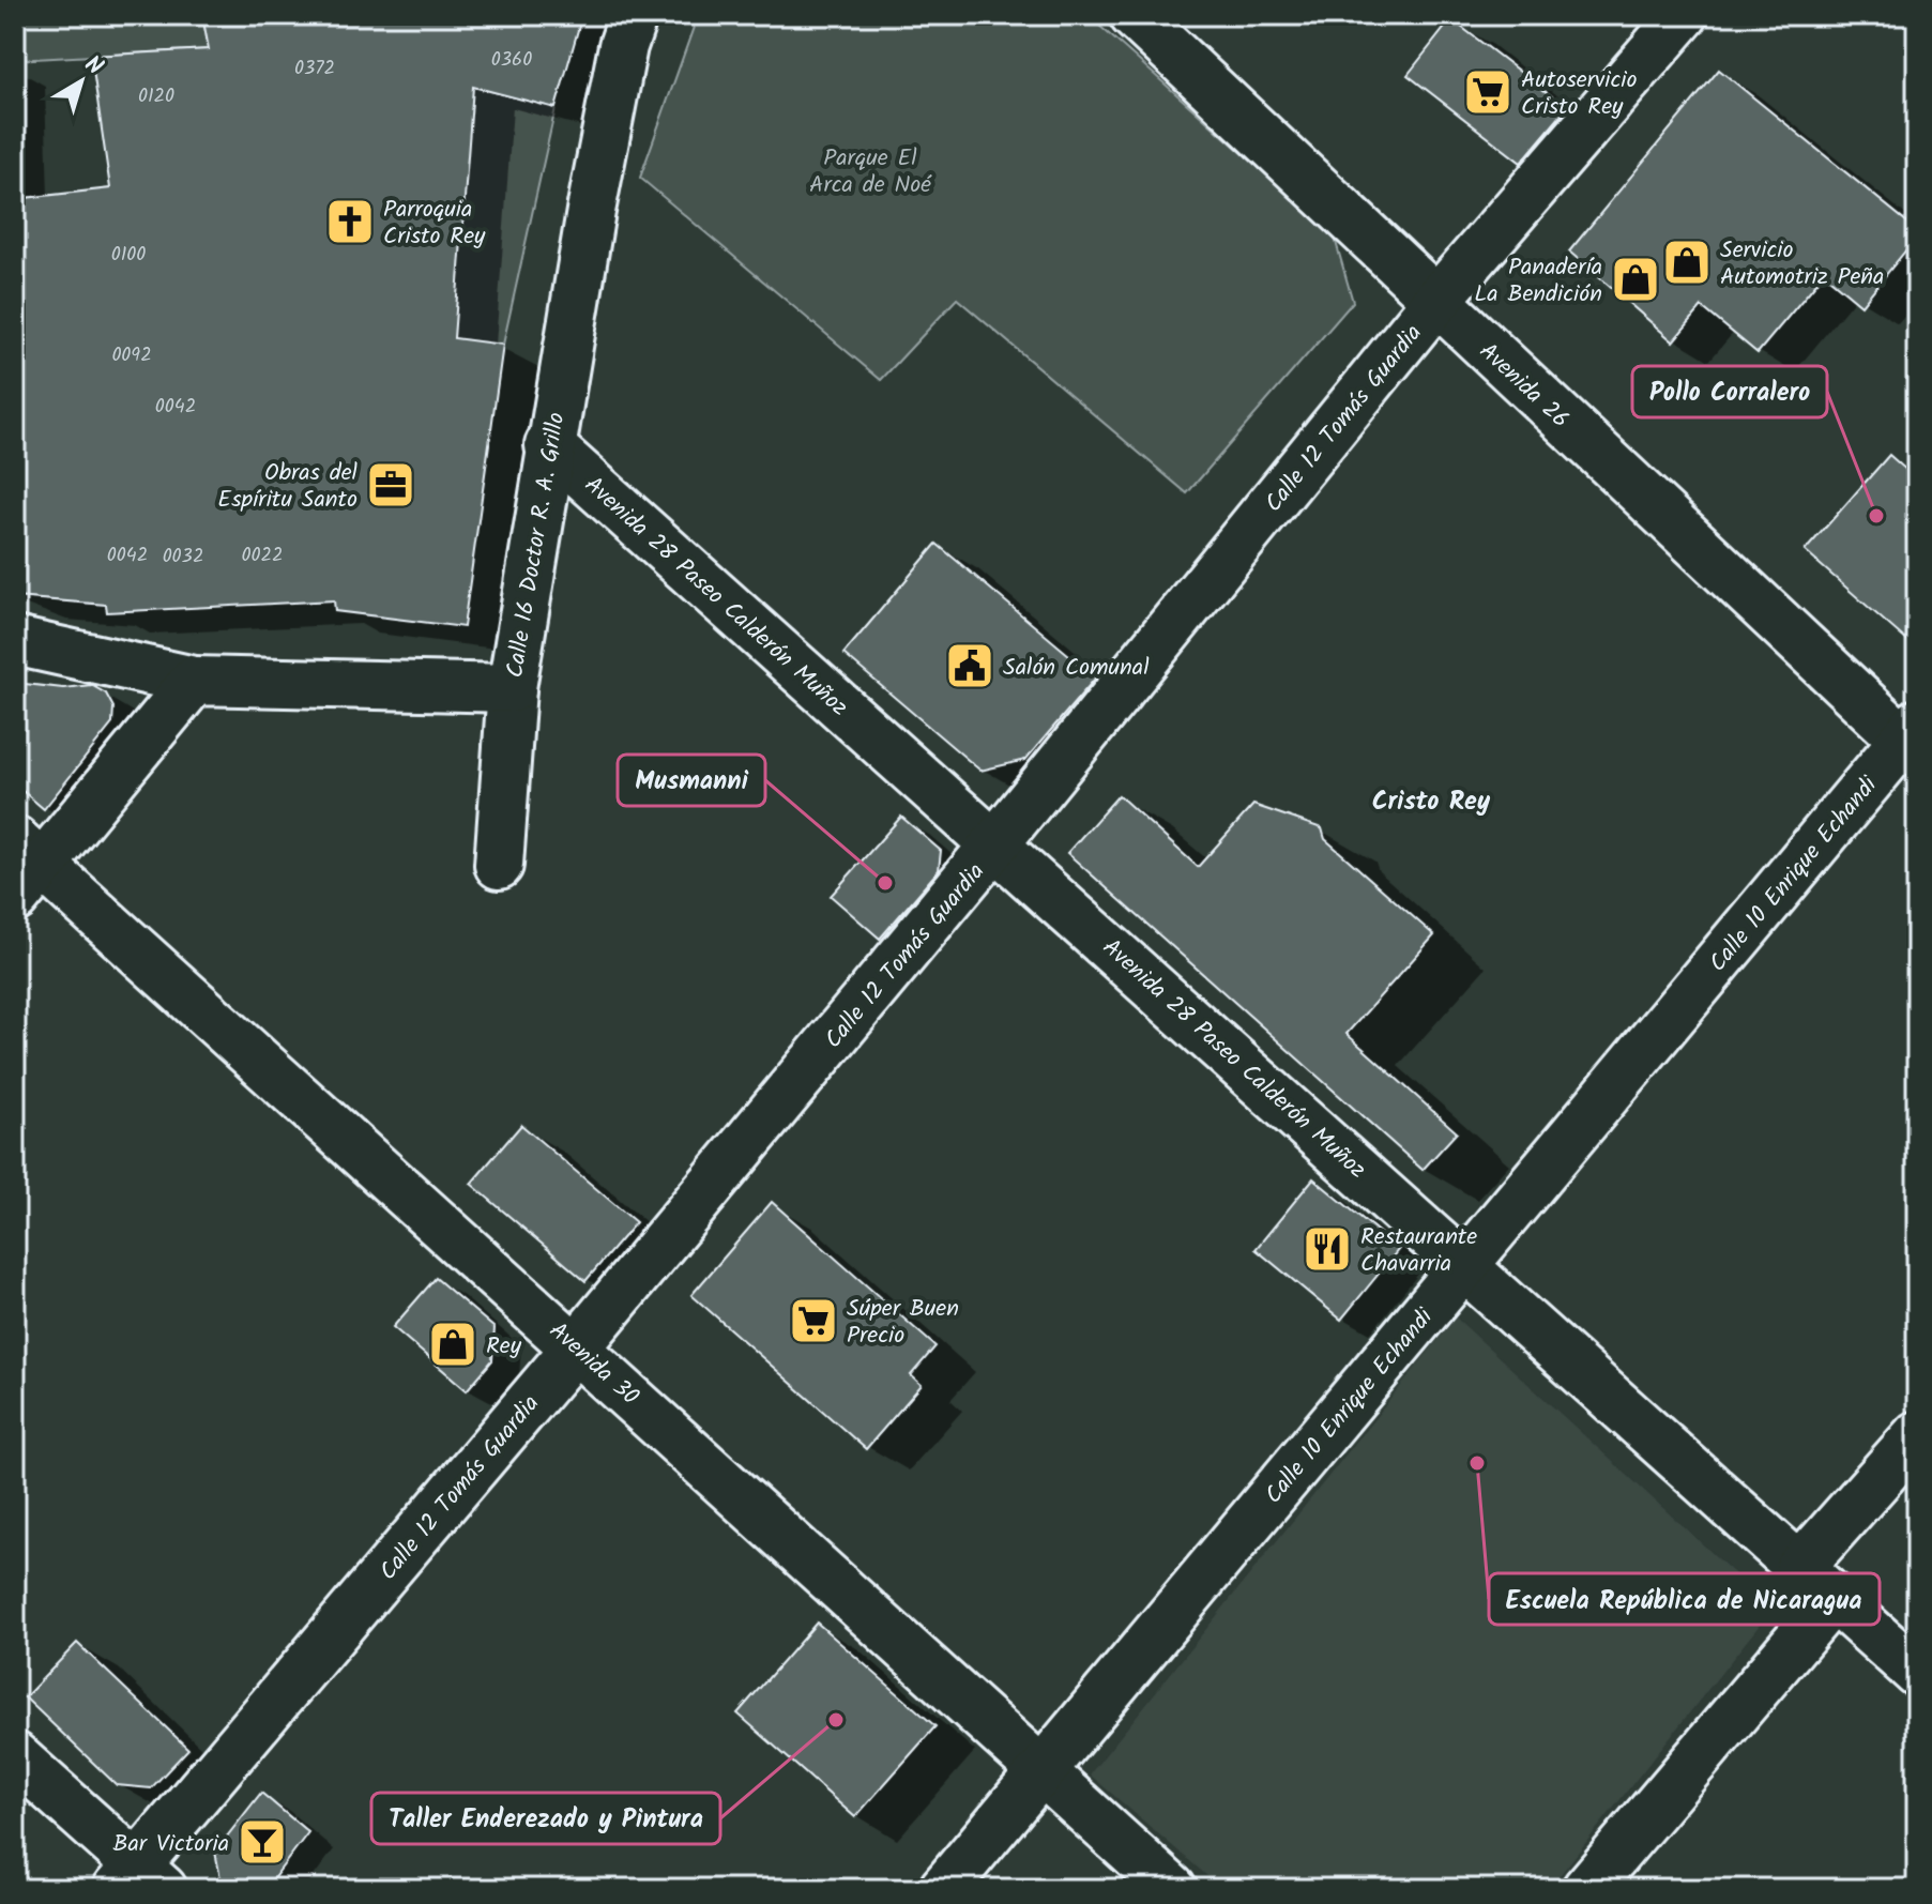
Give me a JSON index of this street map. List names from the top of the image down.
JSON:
{
  "streets": {
    "street": [
      "Avenida 26",
      "Calle 12 Tomás Guardia",
      "Calle 16 Doctor R. A. Grillo",
      "Avenida 28 Paseo Calderón Muñoz",
      "Calle 10 Enrique Echandi",
      "Avenida 30"
    ]
  },
  "crossings": [
    ["Avenida 26", "Calle 12 Tomás Guardia"],
    ["Avenida 26", "Calle 10 Enrique Echandi"],
    ["Calle 12 Tomás Guardia", "Avenida 28 Paseo Calderón Muñoz"],
    ["Calle 12 Tomás Guardia", "Avenida 30"],
    ["Calle 16 Doctor R. A. Grillo", "Avenida 28 Paseo Calderón Muñoz"],
    ["Avenida 28 Paseo Calderón Muñoz", "Calle 10 Enrique Echandi"],
    ["Calle 10 Enrique Echandi", "Avenida 30"]
  ],
  "districts": ["Cristo Rey"],
  "parks": ["Parque El Arca de Noé"],
  "places": {
    "supermarket": ["Autoservicio Cristo Rey", "Súper Buen Precio"],
    "church": ["Parroquia Cristo Rey"],
    "shop": ["Servicio Automotriz Peña", "Panadería La Bendición", "Rey"],
    "office": ["Obras del Espíritu Santo"],
    "other": [
      "Pollo Corralero",
      "Musmanni",
      "Escuela República de Nicaragua",
      "Taller Enderezado y Pintura"
    ],
    "public building": ["Salón Comunal"],
    "restaurant": ["Restaurante Chavarria"],
    "bar": ["Bar Victoria"]
  },
  "house_numbers": [
    "0360",
    "0372",
    "0120",
    "0100",
    "0092",
    "0042",
    "0042",
    "0022",
    "0032"
  ],
  "north": "top right"
}
